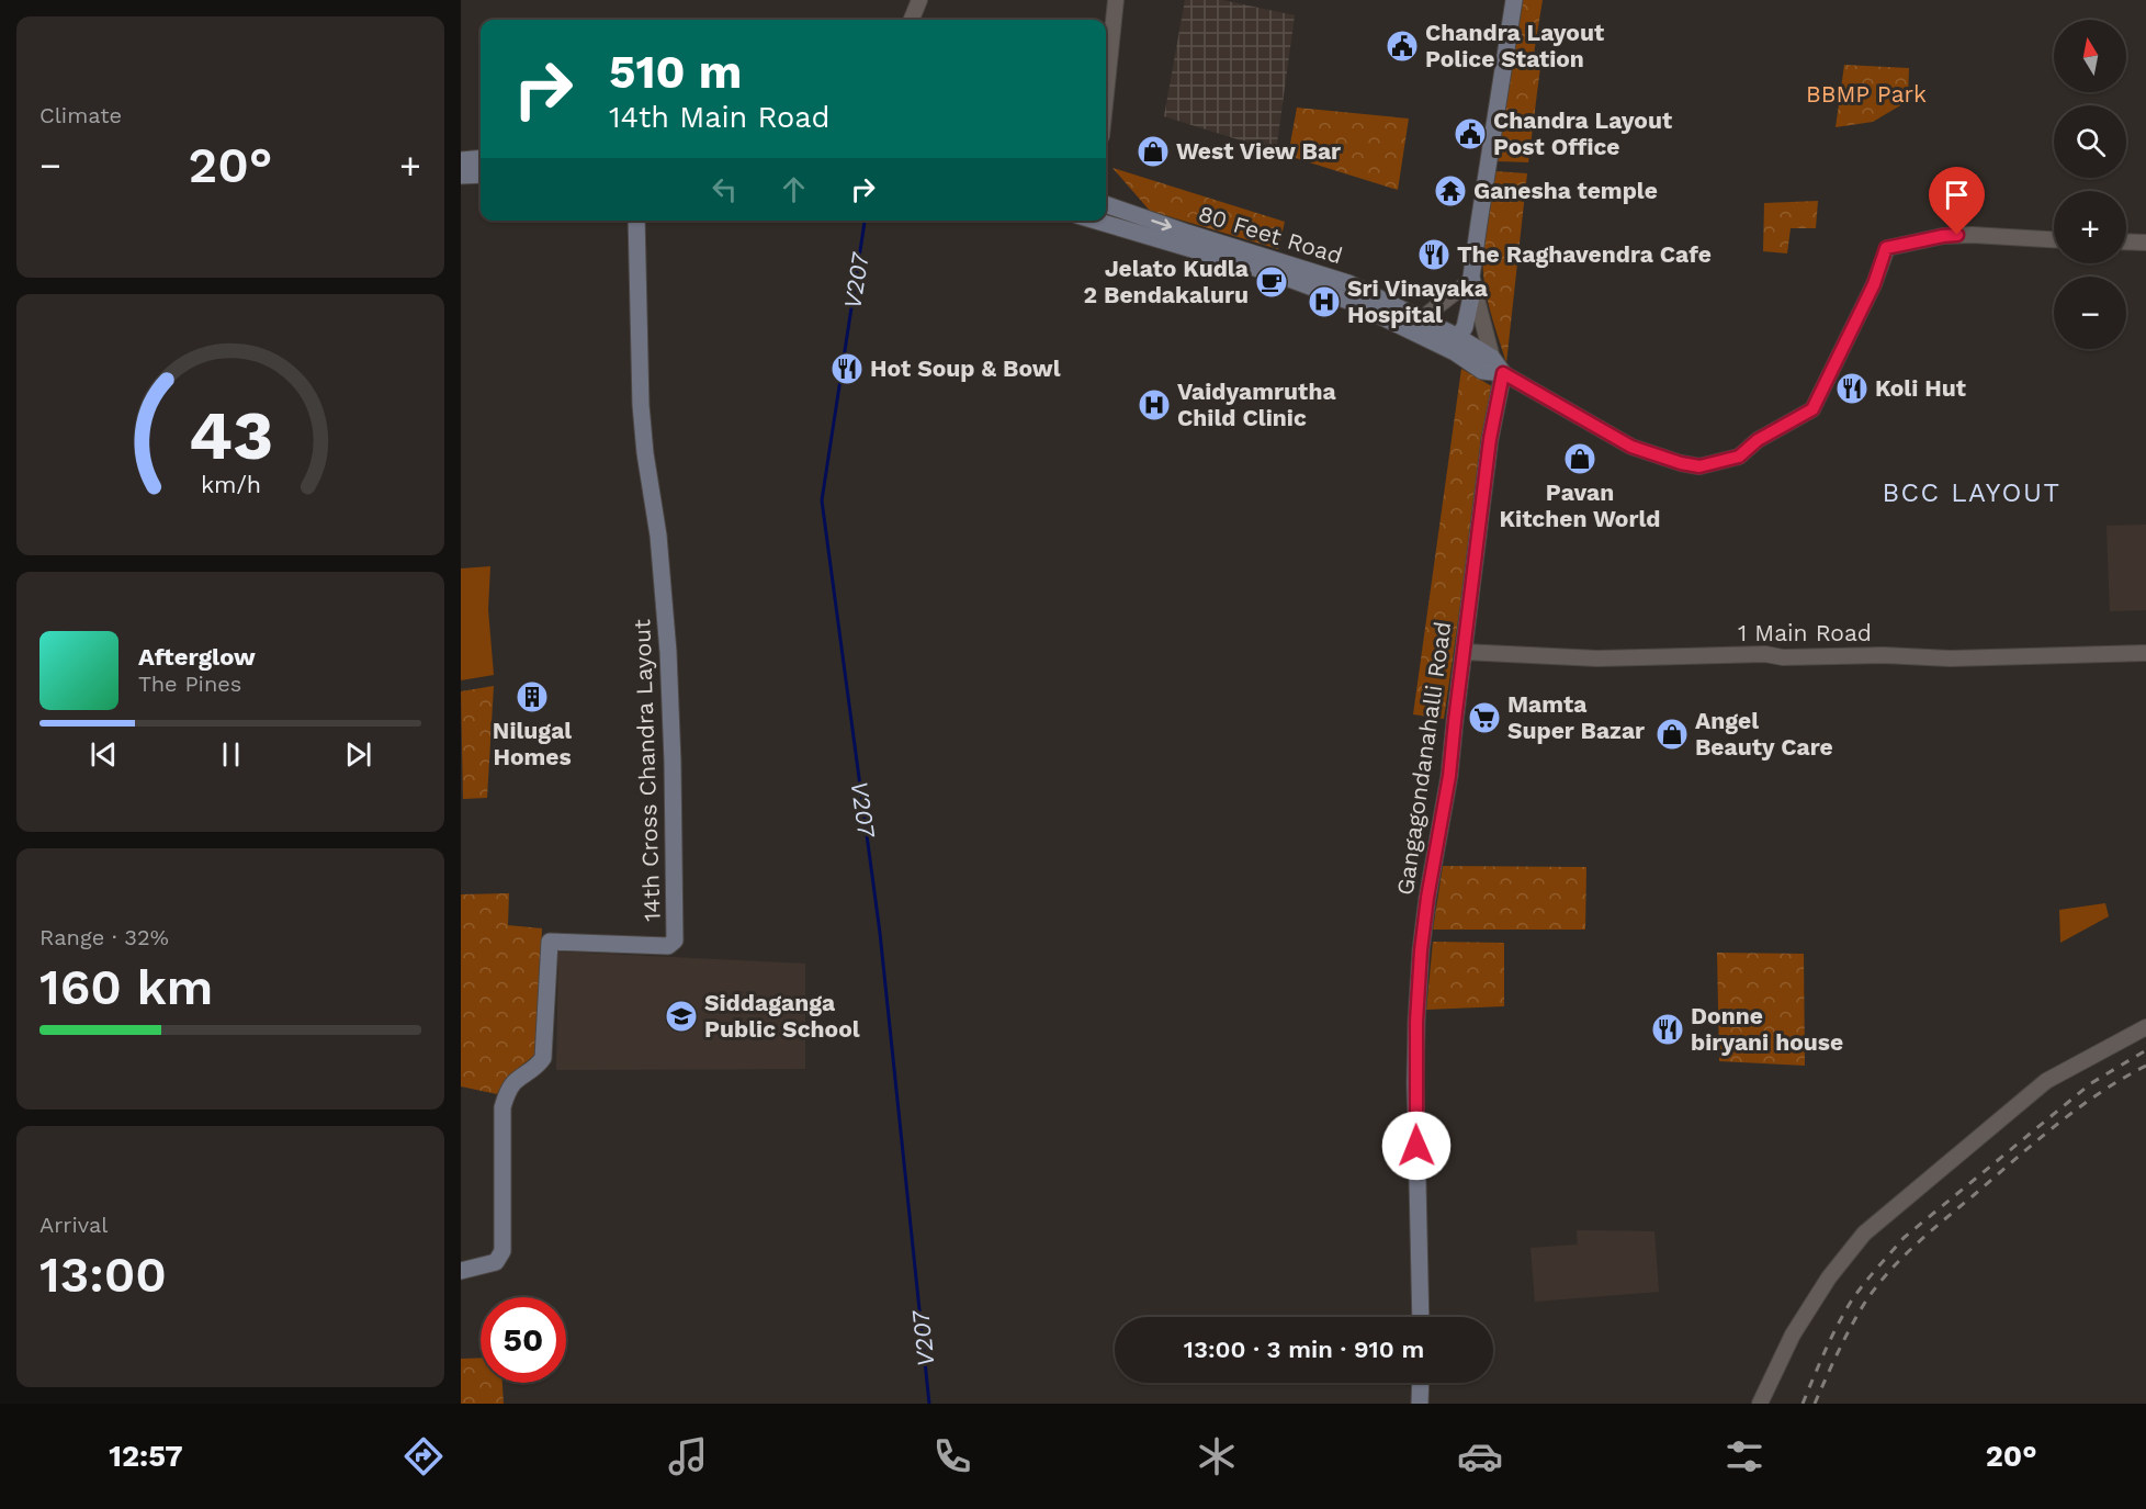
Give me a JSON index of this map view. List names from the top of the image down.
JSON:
{
  "streets": {
    "main road": ["80 Feet Road", "Gangagondanahalli Road", "14th Cross Chandra Layout"],
    "street": ["1 Main Road"]
  },
  "crossings": [
    ["80 Feet Road", "Gangagondanahalli Road"],
    ["1 Main Road", "Gangagondanahalli Road"]
  ],
  "districts": ["BCC LAYOUT"],
  "water": ["V207"],
  "parks": ["BBMP Park"],
  "places": {
    "public building": ["Chandra Layout Police Station", "Chandra Layout Post Office"],
    "shop": ["West View Bar", "Pavan Kitchen World", "Angel Beauty Care"],
    "temple": ["Ganesha temple"],
    "restaurant": [
      "The Raghavendra Cafe",
      "Hot Soup & Bowl",
      "Koli Hut",
      "Donne biryani house"
    ],
    "cafe": ["Jelato Kudla 2 Bendakaluru"],
    "hospital": ["Sri Vinayaka Hospital", "Vaidyamrutha Child Clinic"],
    "building": ["Nilugal Homes"],
    "supermarket": ["Mamta Super Bazar"],
    "school or university": ["Siddaganga Public School"]
  },
  "north": "top",
  "page": {
    "tile": [
      "Climate",
      ["Range · 32%", "160 km"],
      ["Arrival", "13:00"]
    ],
    "map_buttons": ["+", "−"],
    "turn": ["510 m", "14th Main Road"],
    "heat": ["−", "20°", "+"],
    "song": ["Afterglow", "The Pines"],
    "limit": "50",
    "trip": "13:00 · 3 min · 910 m",
    "tabs": ["12:57", "20°"],
    "gauge": ["43", "km/h"]
  }
}
